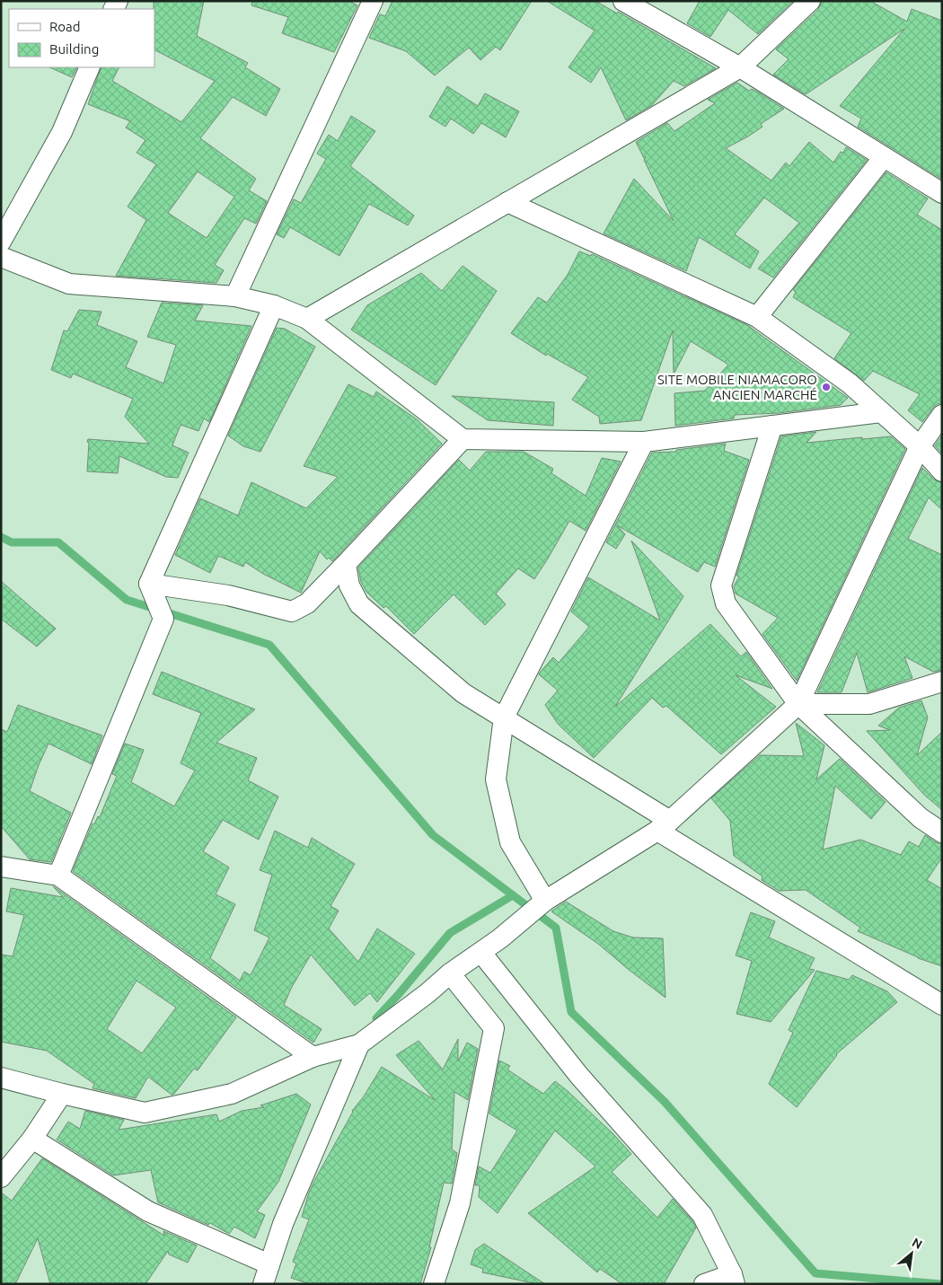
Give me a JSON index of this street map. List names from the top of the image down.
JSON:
{
  "places": ["SITE MOBILE NIAMACORO ANCIEN MARCHÉ"],
  "legend": ["Road", "Building"],
  "north": "top right"
}
